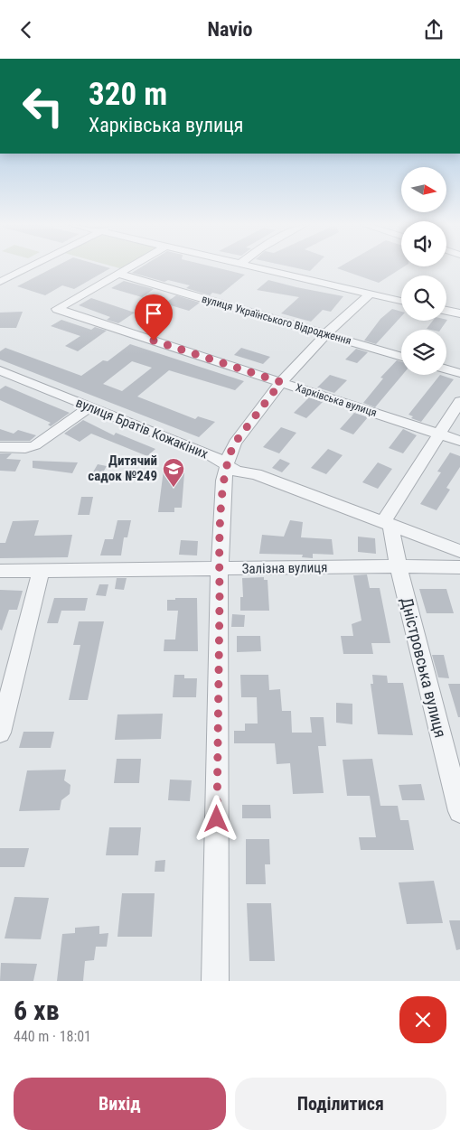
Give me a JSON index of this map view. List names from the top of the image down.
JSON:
{
  "streets": {
    "street": [
      "вулиця Українського Відродження",
      "Харківська вулиця",
      "вулиця Братів Кожакіних",
      "Залізна вулиця",
      "Дністровська вулиця"
    ]
  },
  "crossings": [
    ["вулиця Українського Відродження", "Харківська вулиця"],
    ["вулиця Братів Кожакіних", "Дністровська вулиця"],
    ["Залізна вулиця", "Дністровська вулиця"]
  ],
  "places": {
    "school or university": ["Дитячий садок №249"]
  },
  "north": "right",
  "page": {
    "header": "Navio",
    "turn": ["320 m", "Харківська вулиця"],
    "heading": ["6 хв", "440 m · 18:01"],
    "buttons": ["Вихід", "Поділитися"]
  }
}
